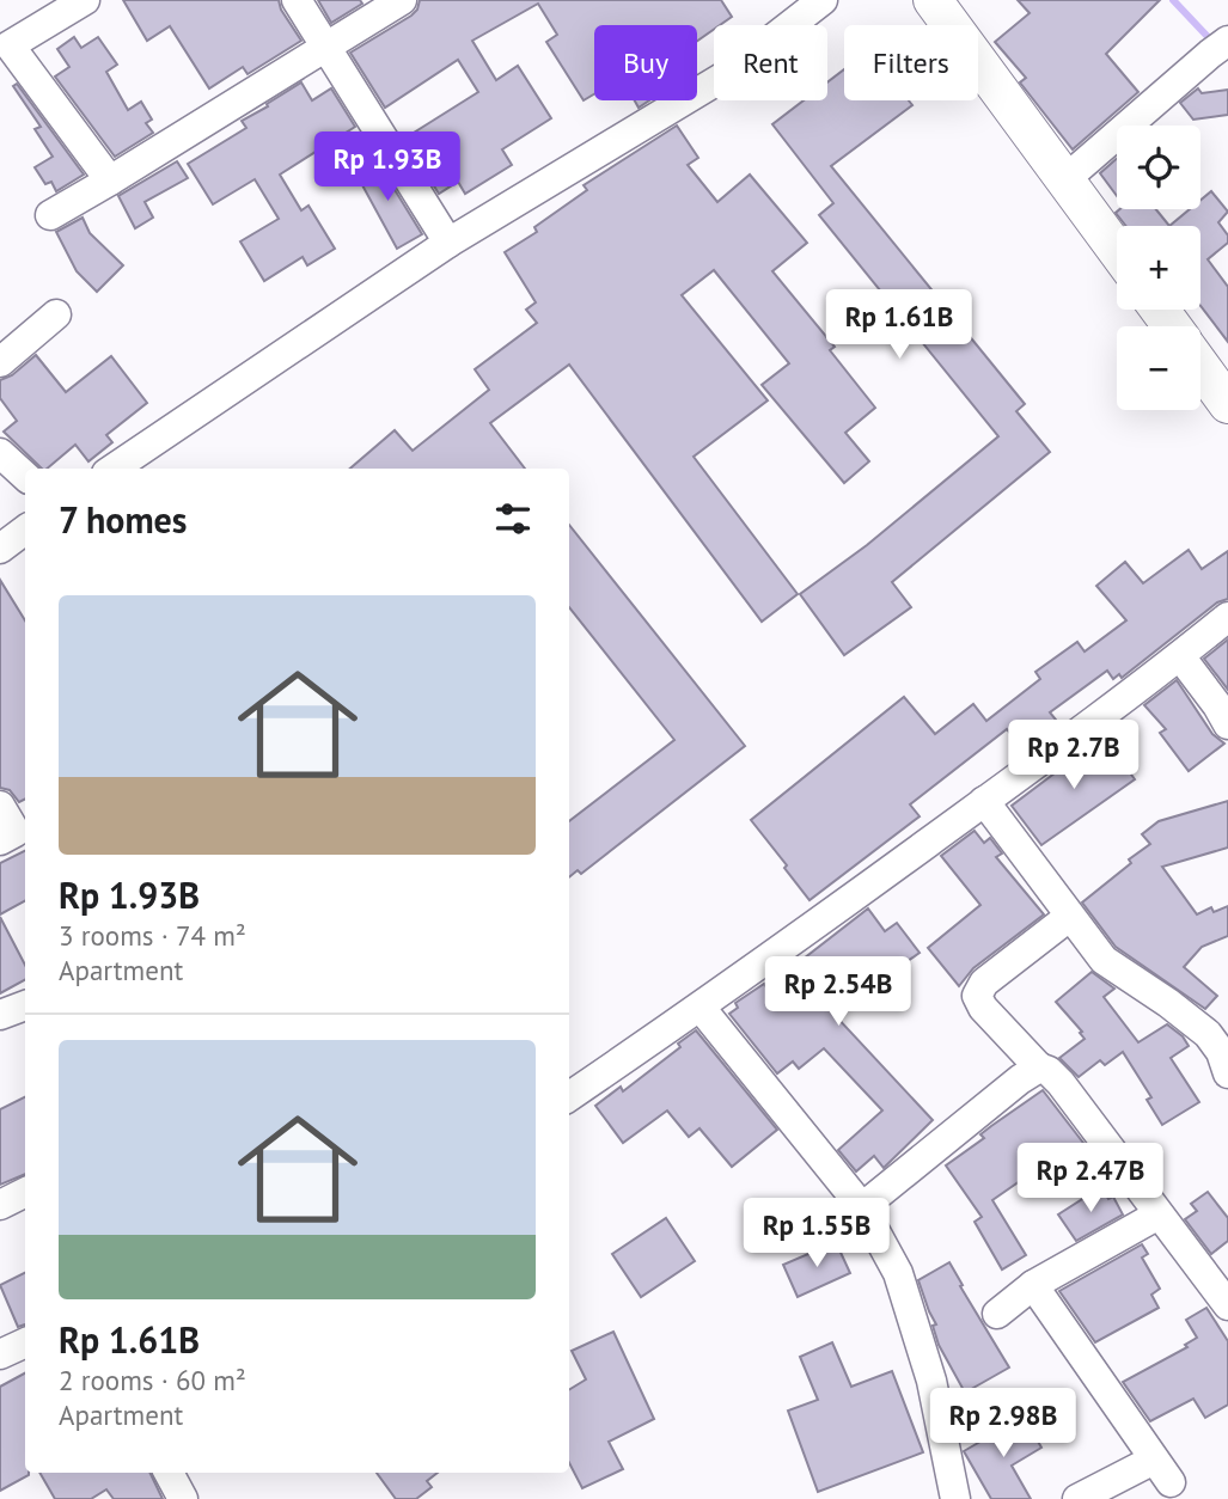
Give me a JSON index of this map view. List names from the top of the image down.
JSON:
{
  "page": {
    "chip": ["Buy", "Rent", "Filters"],
    "map_buttons": ["+", "−"],
    "price": [
      "Rp 1.93B",
      "Rp 1.61B",
      "Rp 2.7B",
      "Rp 2.54B",
      "Rp 2.47B",
      "Rp 1.55B",
      "Rp 2.98B"
    ],
    "heading": "7 homes",
    "list": [
      {
        "name": "Rp 1.93B",
        "note": "3 rooms · 74 m² · Apartment"
      },
      {
        "name": "Rp 1.61B",
        "note": "2 rooms · 60 m² · Apartment"
      }
    ]
  }
}
